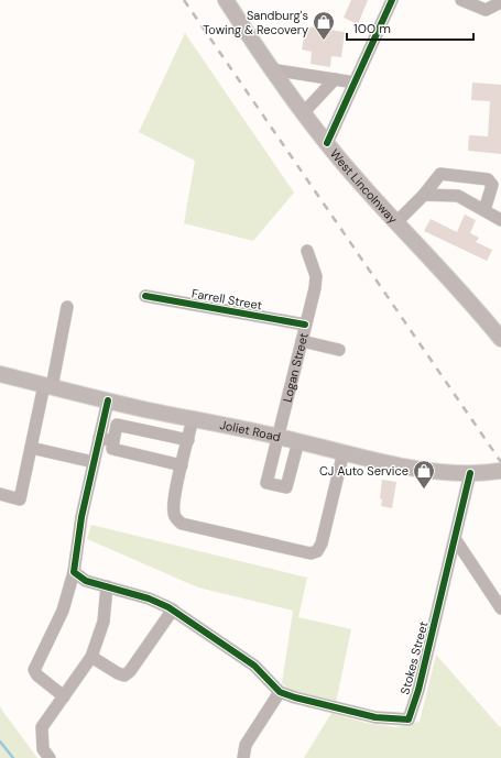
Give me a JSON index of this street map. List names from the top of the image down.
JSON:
{
  "streets": {
    "main road": ["West Lincolnway", "Joliet Road"],
    "street": ["Farrell Street", "Logan Street", "Stokes Street"]
  },
  "crossings": [
    ["Farrell Street", "Logan Street"],
    ["Logan Street", "Joliet Road"],
    ["Joliet Road", "Stokes Street"]
  ],
  "places": {
    "shop": ["Sandburg's Towing & Recovery", "CJ Auto Service"]
  },
  "scale_bar": "100 m"
}
